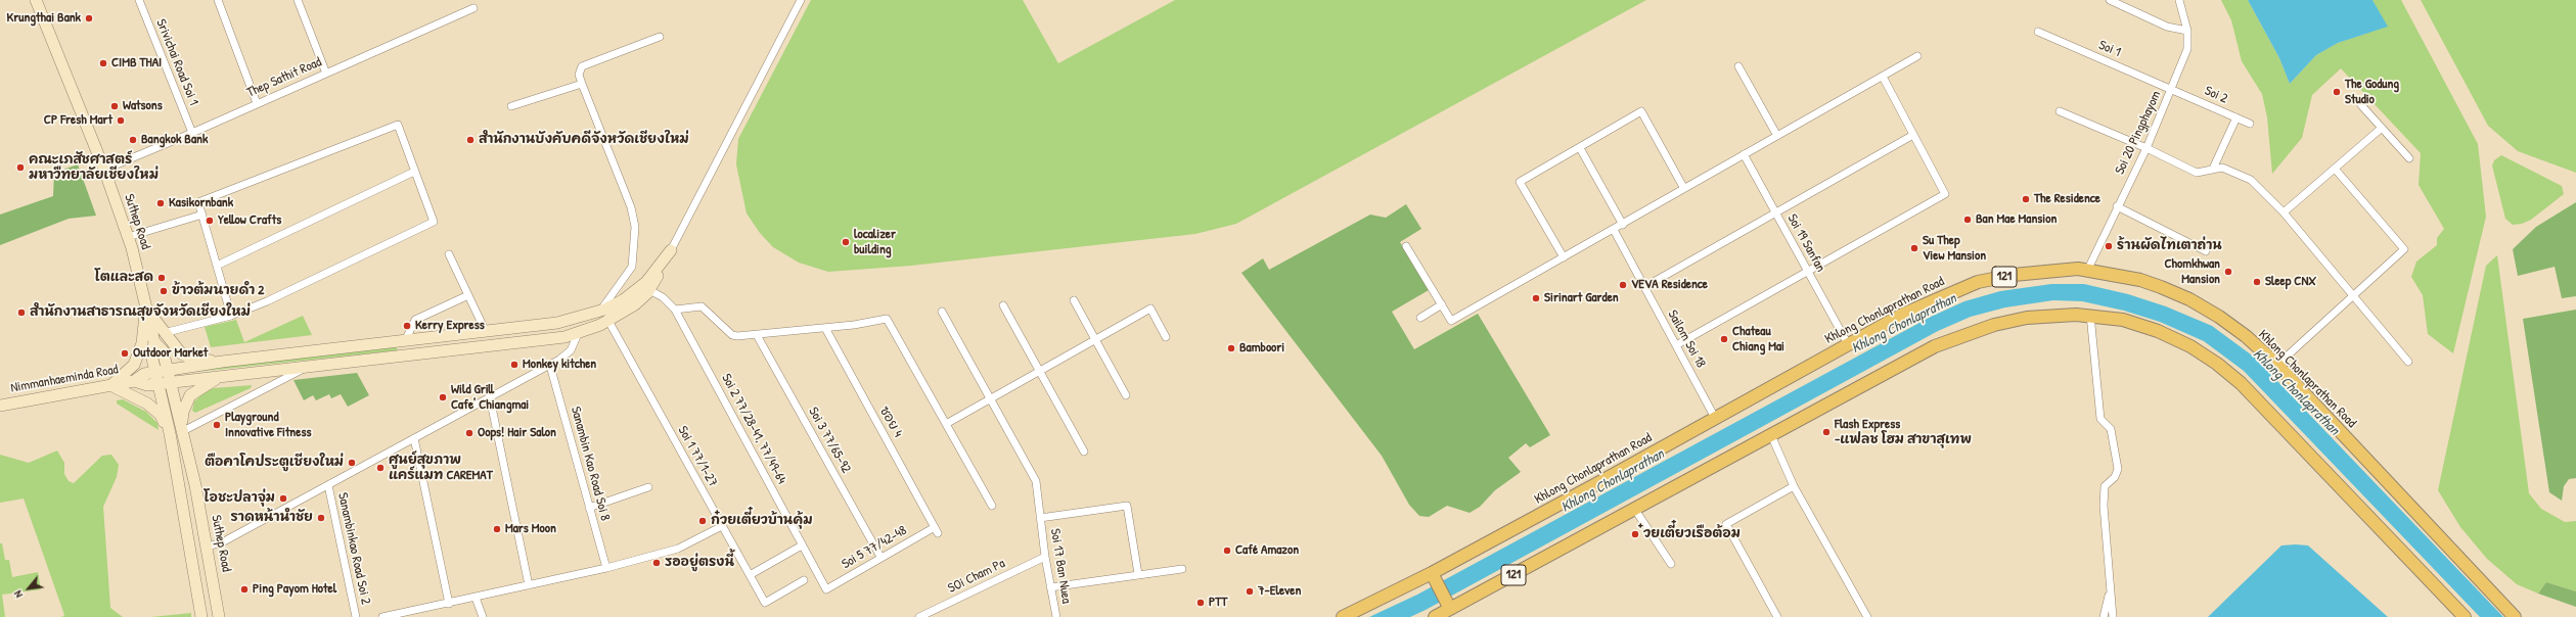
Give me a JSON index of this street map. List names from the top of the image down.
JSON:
{
  "streets": {
    "main road": [
      "Suthep Road",
      "121",
      "Khlong Chonlaprathan Road",
      "Nimmanhaeminda Road"
    ],
    "street": [
      "Soi 1",
      "Srivichai Road Soi 1",
      "Thep Sathit Road",
      "Soi 2",
      "Soi 20 Pingphayom",
      "Soi 19 Sanfan",
      "Sailom Soi 18",
      "ซอย 4",
      "Soi 2 77/28-41, 77/49-64",
      "Soi 3 77/65-92",
      "Soi 1 77/1-27",
      "Sanambin Kao Road Soi 8",
      "Soi 5 77/42-48",
      "Sanambinkao Road Soi 2",
      "Soi 17 Ban Nuea",
      "SOi Cham Pa"
    ]
  },
  "crossings": [
    ["Soi 1", "Soi 2"],
    ["Soi 1", "Soi 20 Pingphayom"],
    ["Srivichai Road Soi 1", "Thep Sathit Road"],
    ["Thep Sathit Road", "Suthep Road"],
    ["Soi 2", "Soi 20 Pingphayom"],
    ["Soi 20 Pingphayom", "Khlong Chonlaprathan Road"],
    ["Suthep Road", "Nimmanhaeminda Road"],
    ["Soi 19 Sanfan", "Khlong Chonlaprathan Road"],
    ["Khlong Chonlaprathan Road", "Sailom Soi 18"],
    ["ซอย 4", "Soi 5 77/42-48"],
    ["Soi 2 77/28-41, 77/49-64", "Soi 5 77/42-48"],
    ["Soi 3 77/65-92", "Soi 5 77/42-48"],
    ["Soi 17 Ban Nuea", "SOi Cham Pa"]
  ],
  "water": ["Khlong Chonlaprathan"],
  "places": [
    "Krungthai Bank",
    "CIMB THAI",
    "The Godung Studio",
    "Watsons",
    "CP Fresh Mart",
    "Bangkok Bank",
    "สำนักงานบังคับคดีจังหวัดเชียงใหม่",
    "คณะเภสัชศาสตร์ มหาวืทยาลัยเชียงใหม่",
    "The Residence",
    "Kasikornbank",
    "Ban Mae Mansion",
    "Yellow Crafts",
    "localizer building",
    "ร้านผัดไทเตาถ่าน",
    "Su Thep View Mansion",
    "Chomkhwan Mansion",
    "โตและสด",
    "Sleep CNX",
    "VEVA Residence",
    "ข้าวต้มนายดำ 2",
    "Sirinart Garden",
    "สำนักงานสาธารณสุขจังหวัดเชียงใหม่",
    "Kerry Express",
    "Chateau Chiang Mai",
    "Bamboori",
    "Outdoor Market",
    "Monkey kitchen",
    "Wild Grill Cafe' Chiangmai",
    "Playground Innovative Fitness",
    "Flash Express -แฟลช โฮม สาขาสุเทพ",
    "Oops! Hair Salon",
    "ตือคาโคประตูเชียงใหม่",
    "ศูนย์สุขภาพ แคร์แมท CAREMAT",
    "โอชะปลาจุ่ม",
    "ราดหน้านำชัย",
    "ก๋วยเตี๋ยวบ้านคุ้ม",
    "Mars Moon",
    "๋วยเตี๋ยวเรือต้อม",
    "Café Amazon",
    "รออยู่ตรงนี้",
    "Ping Payom Hotel",
    "7-Eleven",
    "PTT"
  ],
  "north": "bottom left"
}
